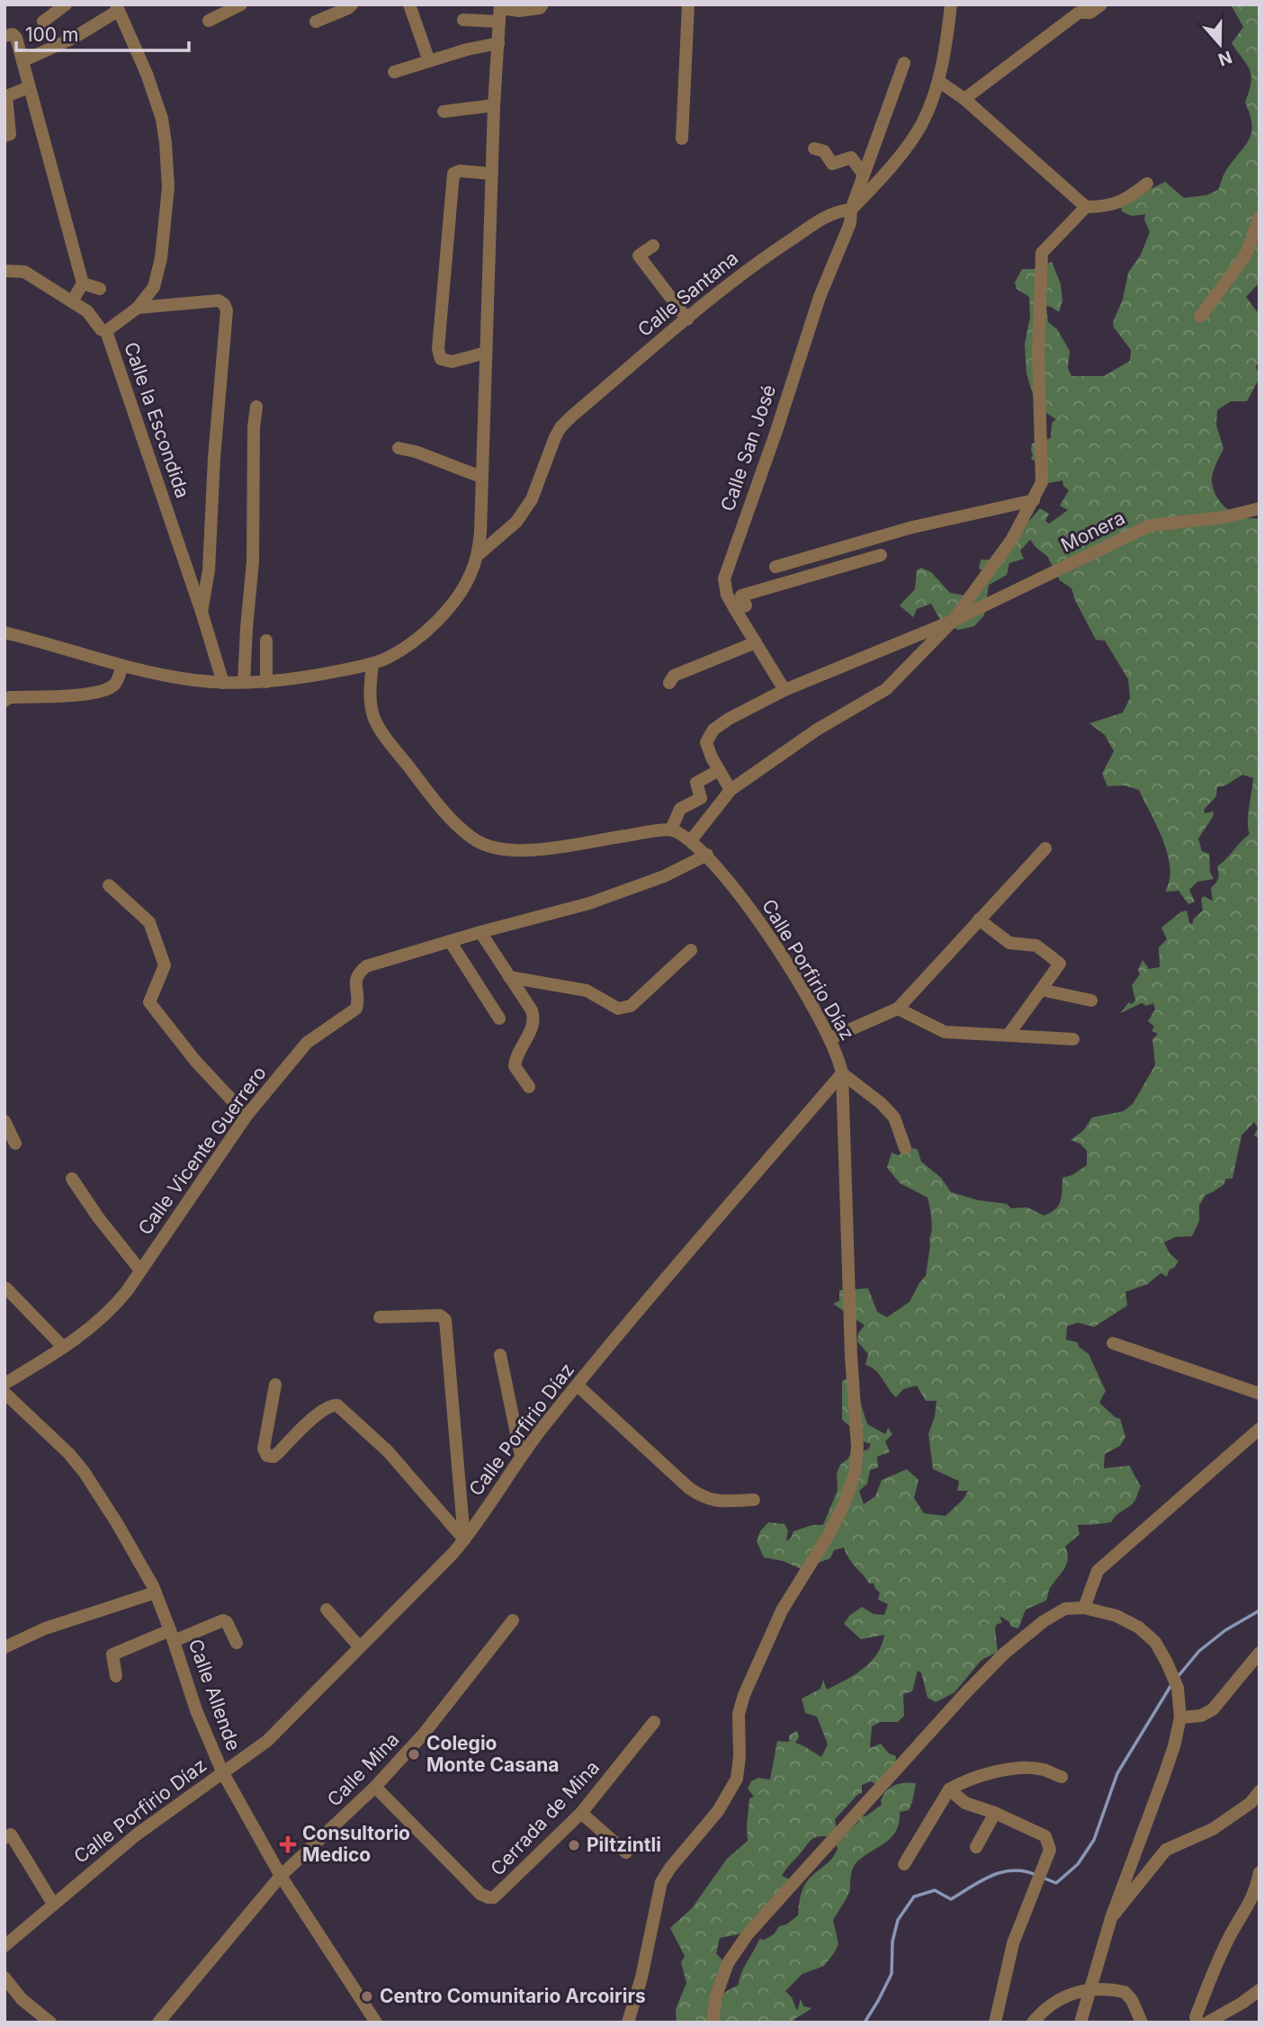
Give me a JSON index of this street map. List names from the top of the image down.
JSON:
{
  "streets": {
    "street": [
      "Calle Santana",
      "Calle la Escondida",
      "Calle San José",
      "Monera",
      "Calle Porfirio Díaz",
      "Calle Vicente Guerrero",
      "Calle Allende",
      "Calle Mina",
      "Cerrada de Mina"
    ]
  },
  "crossings": [
    ["Calle Santana", "Calle San José"],
    ["Calle San José", "Monera"],
    ["Calle Porfirio Díaz", "Calle Vicente Guerrero"],
    ["Calle Porfirio Díaz", "Calle Allende"],
    ["Calle Allende", "Calle Mina"],
    ["Calle Mina", "Cerrada de Mina"]
  ],
  "places": {
    "other": ["Colegio Monte Casana", "Piltzintli", "Centro Comunitario Arcoirirs"],
    "health": ["Consultorio Medico"]
  },
  "scale_bar": "100 m",
  "north": "bottom"
}
